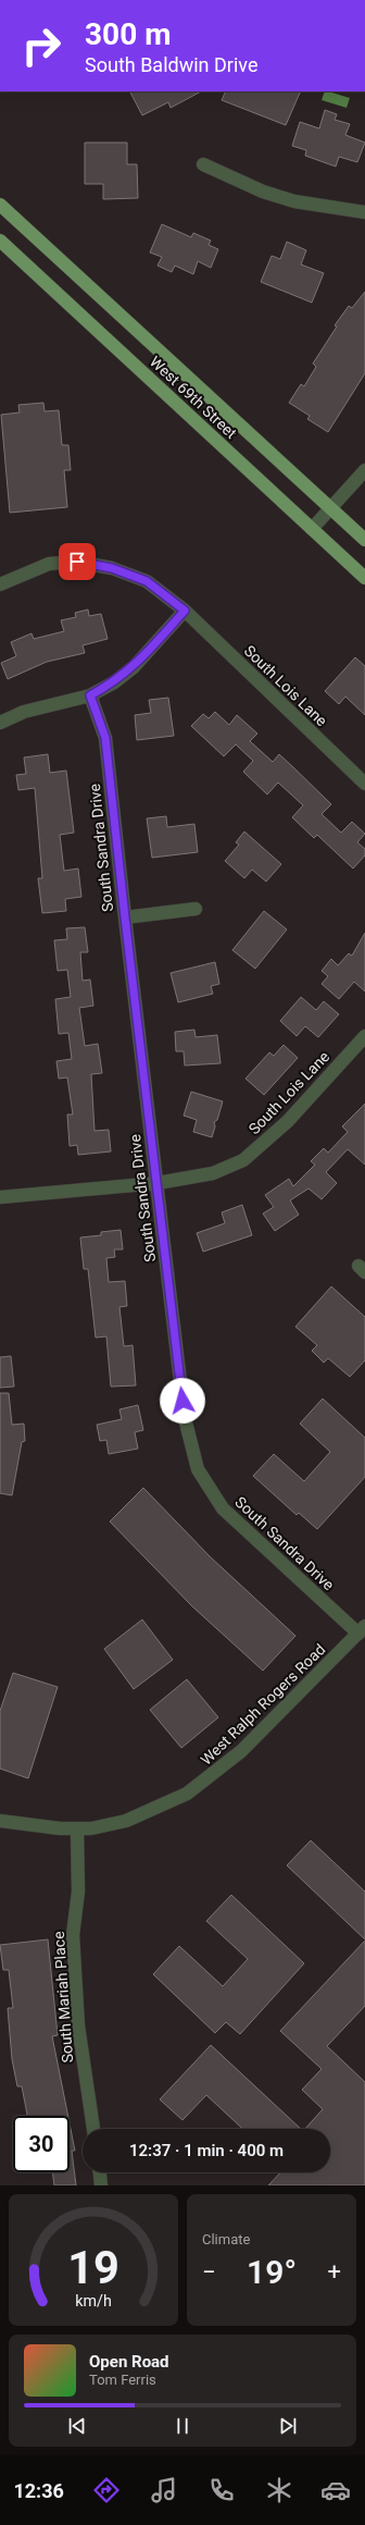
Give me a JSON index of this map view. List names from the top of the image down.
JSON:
{
  "streets": {
    "main road": ["West 69th Street"],
    "street": [
      "South Lois Lane",
      "South Sandra Drive",
      "West Ralph Rogers Road",
      "South Mariah Place"
    ]
  },
  "crossings": [
    ["South Lois Lane", "South Sandra Drive"],
    ["South Sandra Drive", "West Ralph Rogers Road"],
    ["West Ralph Rogers Road", "South Mariah Place"]
  ],
  "page": {
    "turn": ["300 m", "South Baldwin Drive"],
    "limit": "30",
    "trip": "12:37 · 1 min · 400 m",
    "tile": "Climate",
    "heat": ["−", "19°", "+"],
    "song": ["Open Road", "Tom Ferris"],
    "tabs": "12:36",
    "gauge": ["19", "km/h"]
  }
}
